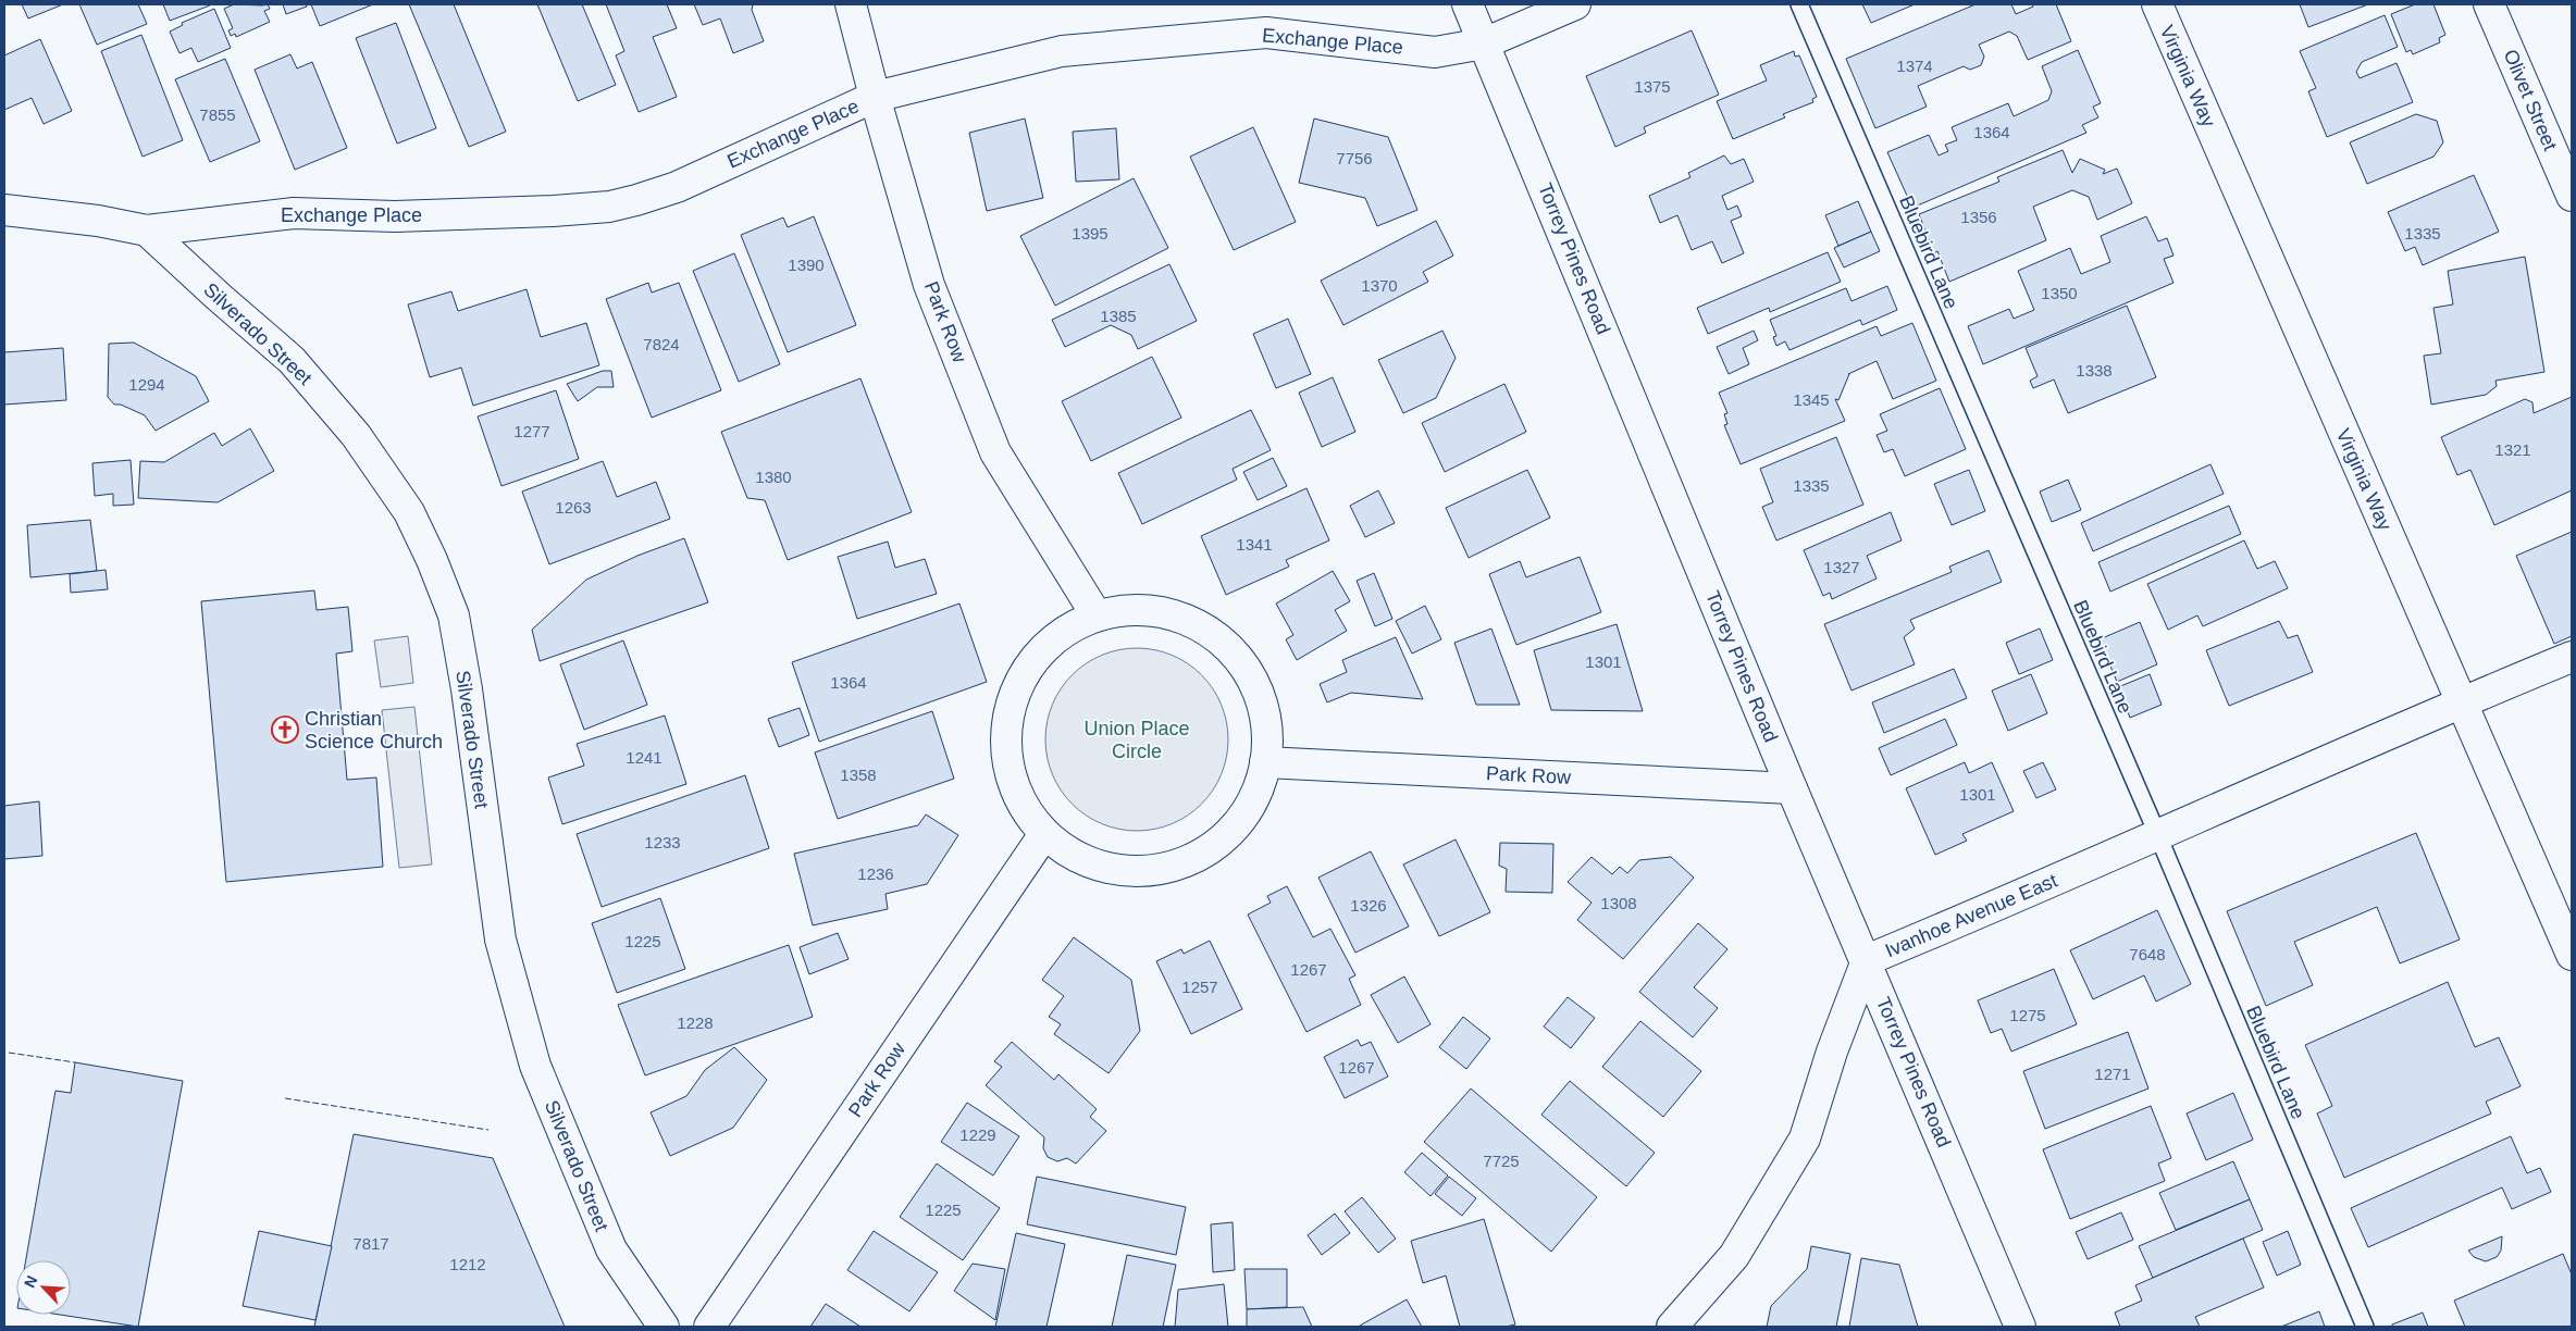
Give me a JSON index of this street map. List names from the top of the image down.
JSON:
{
  "streets": {
    "street": [
      "Exchange Place",
      "Virginia Way",
      "Olivet Street",
      "Torrey Pines Road",
      "Park Row",
      "Silverado Street",
      "Ivanhoe Avenue East"
    ],
    "lane": ["Bluebird Lane"]
  },
  "crossings": [
    ["Exchange Place", "Torrey Pines Road"],
    ["Exchange Place", "Park Row"],
    ["Exchange Place", "Silverado Street"],
    ["Virginia Way", "Ivanhoe Avenue East"],
    ["Bluebird Lane", "Ivanhoe Avenue East"],
    ["Torrey Pines Road", "Park Row"],
    ["Torrey Pines Road", "Ivanhoe Avenue East"]
  ],
  "parks": ["Union Place Circle"],
  "places": {
    "church": ["Christian Science Church"]
  },
  "house_numbers": [
    "1374",
    "1375",
    "7855",
    "1364",
    "7756",
    "1356",
    "1395",
    "1335",
    "1390",
    "1370",
    "1350",
    "1385",
    "7824",
    "1338",
    "1294",
    "1345",
    "1277",
    "1321",
    "1380",
    "1335",
    "1263",
    "1341",
    "1327",
    "1301",
    "1364",
    "1241",
    "1358",
    "1301",
    "1233",
    "1236",
    "1308",
    "1326",
    "1225",
    "7648",
    "1267",
    "1257",
    "1275",
    "1228",
    "1267",
    "1271",
    "1229",
    "7725",
    "1225",
    "7817",
    "1212"
  ],
  "north": "top left"
}
